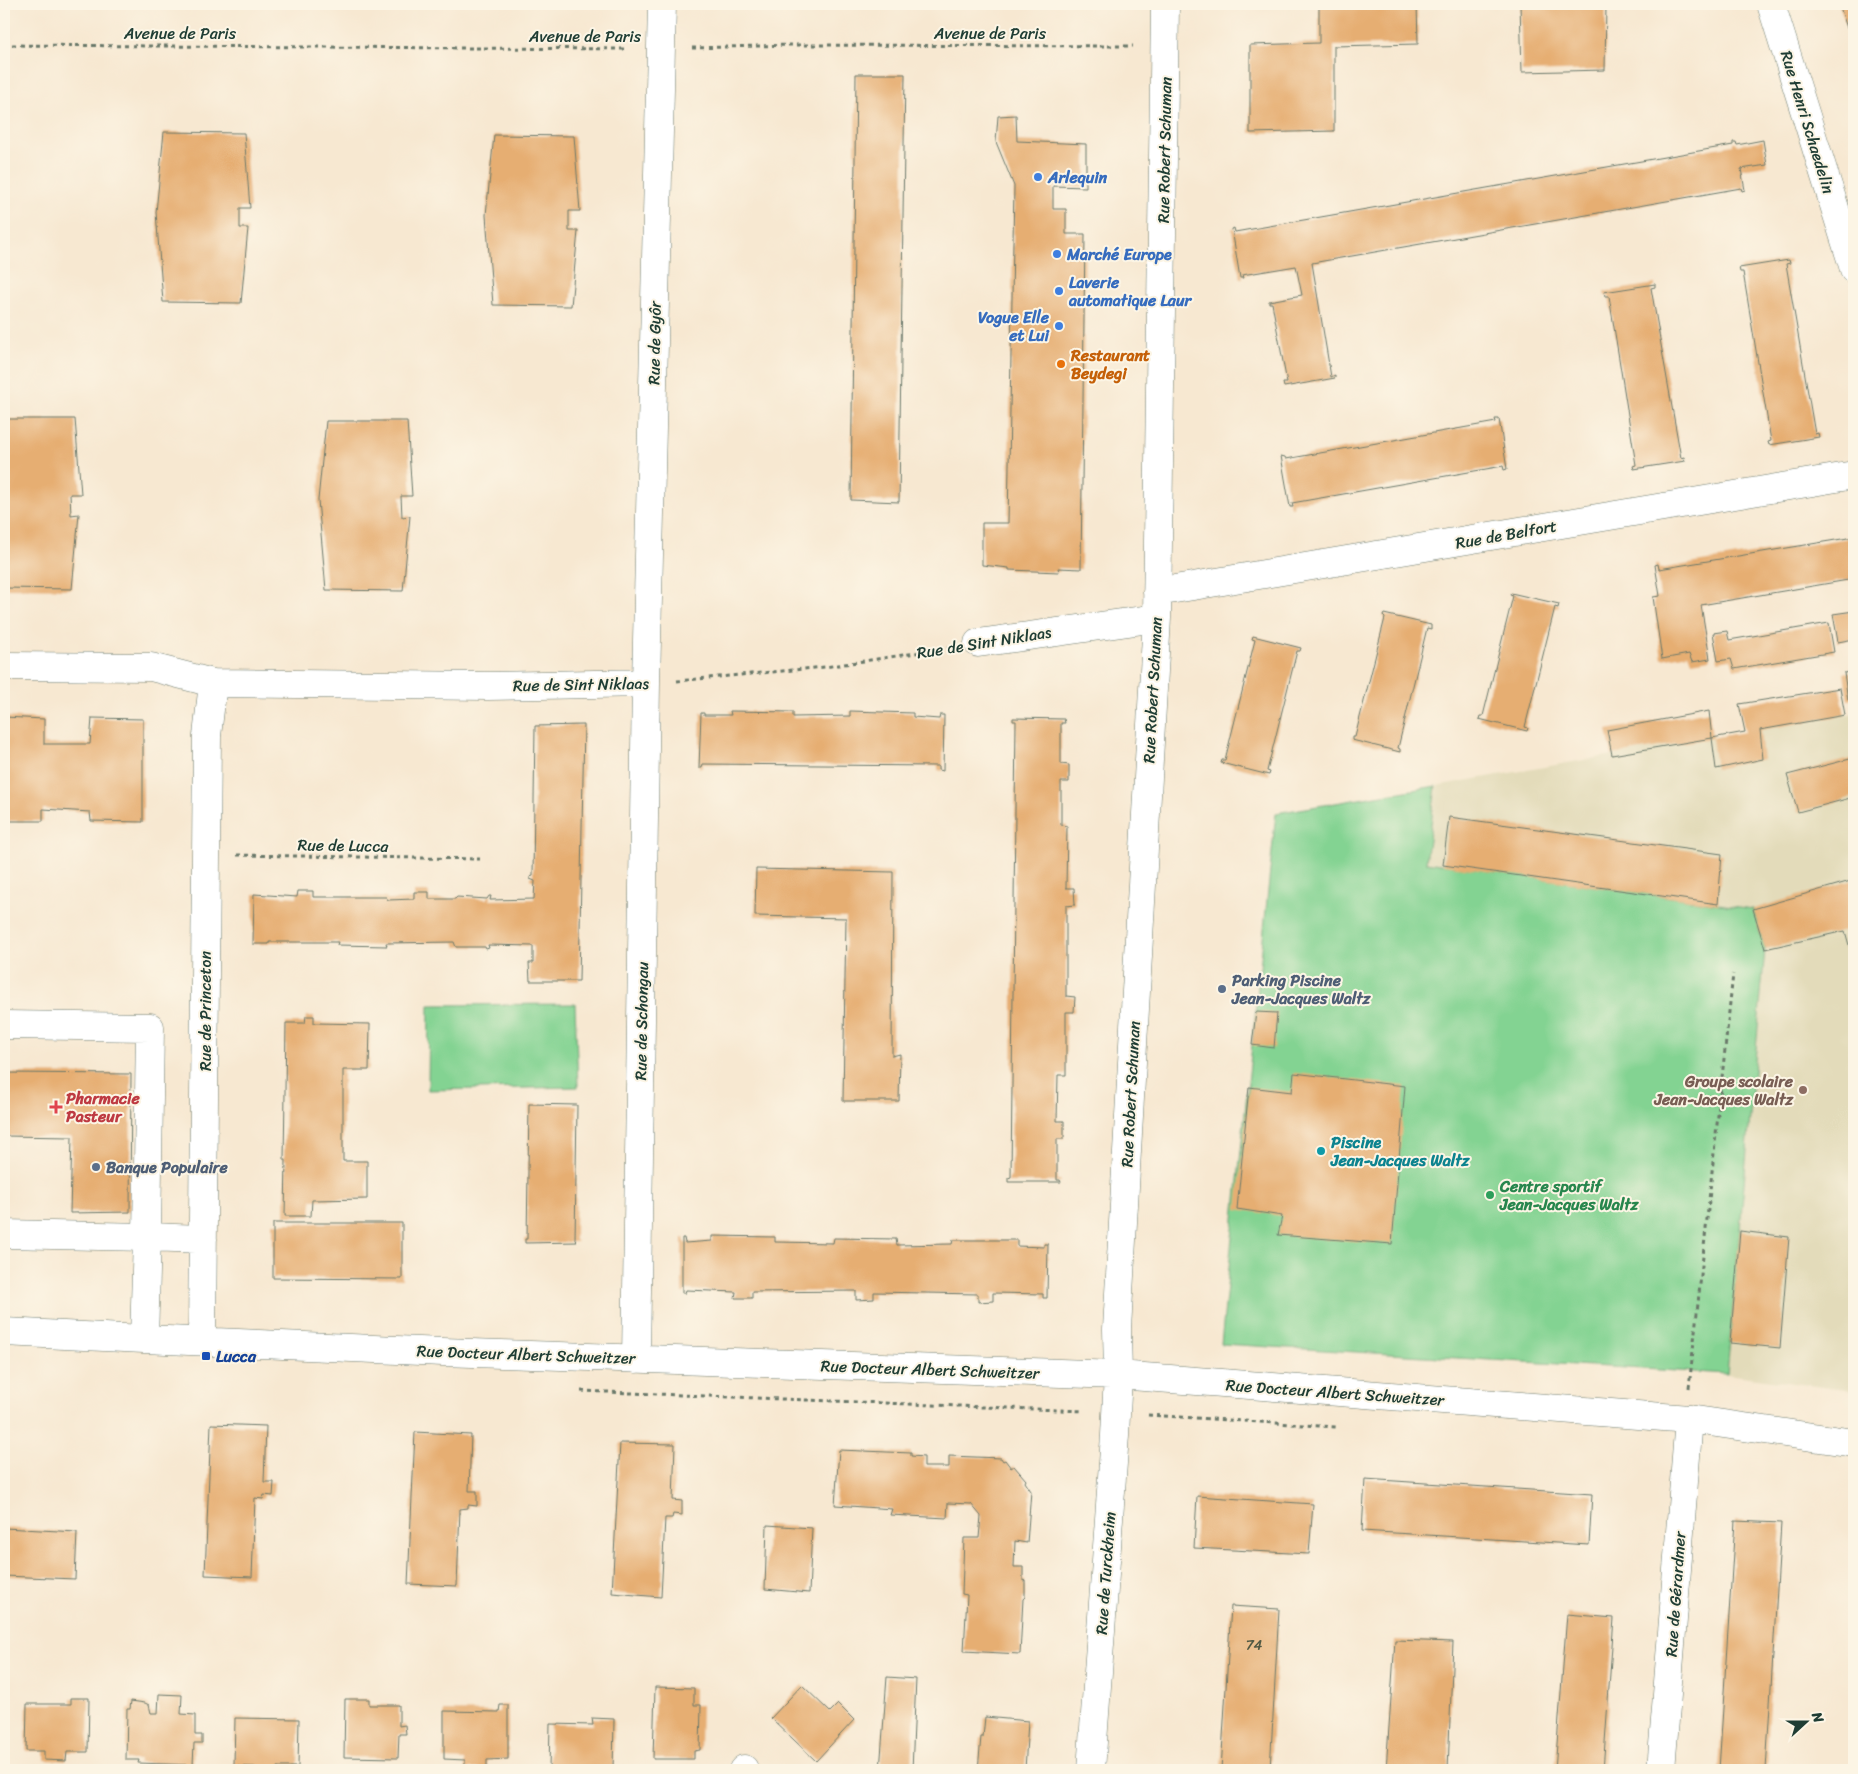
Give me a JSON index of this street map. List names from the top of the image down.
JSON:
{
  "streets": {
    "street": [
      "Rue Henri Schaedelin",
      "Rue Robert Schuman",
      "Rue de Gyôr",
      "Rue de Belfort",
      "Rue de Sint Niklaas",
      "Rue de Princeton",
      "Rue de Schongau",
      "Rue Docteur Albert Schweitzer",
      "Rue de Turckheim",
      "Rue de Gérardmer"
    ],
    "path": ["Avenue de Paris", "Rue de Lucca"]
  },
  "crossings": [
    ["Avenue de Paris", "Rue Robert Schuman"],
    ["Avenue de Paris", "Rue de Gyôr"],
    ["Rue Robert Schuman", "Rue de Belfort"],
    ["Rue Robert Schuman", "Rue de Sint Niklaas"],
    ["Rue Robert Schuman", "Rue Docteur Albert Schweitzer"],
    ["Rue Robert Schuman", "Rue de Turckheim"],
    ["Rue de Gyôr", "Rue de Sint Niklaas"],
    ["Rue de Gyôr", "Rue de Schongau"],
    ["Rue de Belfort", "Rue de Sint Niklaas"],
    ["Rue de Sint Niklaas", "Rue de Princeton"],
    ["Rue de Sint Niklaas", "Rue de Schongau"],
    ["Rue de Lucca", "Rue de Princeton"],
    ["Rue de Princeton", "Rue Docteur Albert Schweitzer"],
    ["Rue de Schongau", "Rue Docteur Albert Schweitzer"],
    ["Rue Docteur Albert Schweitzer", "Rue de Turckheim"],
    ["Rue Docteur Albert Schweitzer", "Rue de Gérardmer"]
  ],
  "places": {
    "other": [
      "Arlequin",
      "Marché Europe",
      "Laverie automatique Laur",
      "Vogue Elle et Lui",
      "Restaurant Beydegi",
      "Parking Piscine Jean-Jacques Waltz",
      "Groupe scolaire Jean-Jacques Waltz",
      "Piscine Jean-Jacques Waltz",
      "Banque Populaire",
      "Centre sportif Jean-Jacques Waltz"
    ],
    "health": ["Pharmacie Pasteur"],
    "transit": ["Lucca"]
  },
  "house_numbers": ["74"],
  "north": "right"
}
